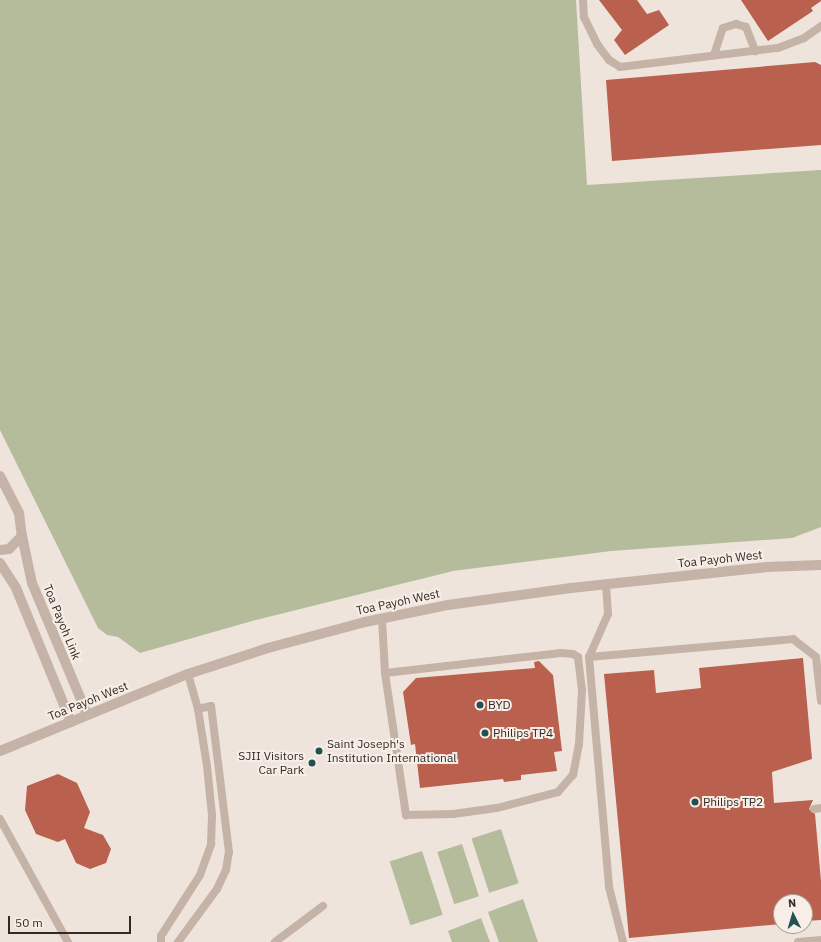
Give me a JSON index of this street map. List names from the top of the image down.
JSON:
{
  "streets": {
    "street": ["Toa Payoh West", "Toa Payoh Link"]
  },
  "crossings": [
    ["Toa Payoh West", "Toa Payoh Link"]
  ],
  "places": [
    "BYD",
    "Philips TP4",
    "Saint Joseph's Institution International",
    "SJII Visitors Car Park",
    "Philips TP2"
  ],
  "scale_bar": "50 m",
  "north": "top"
}
